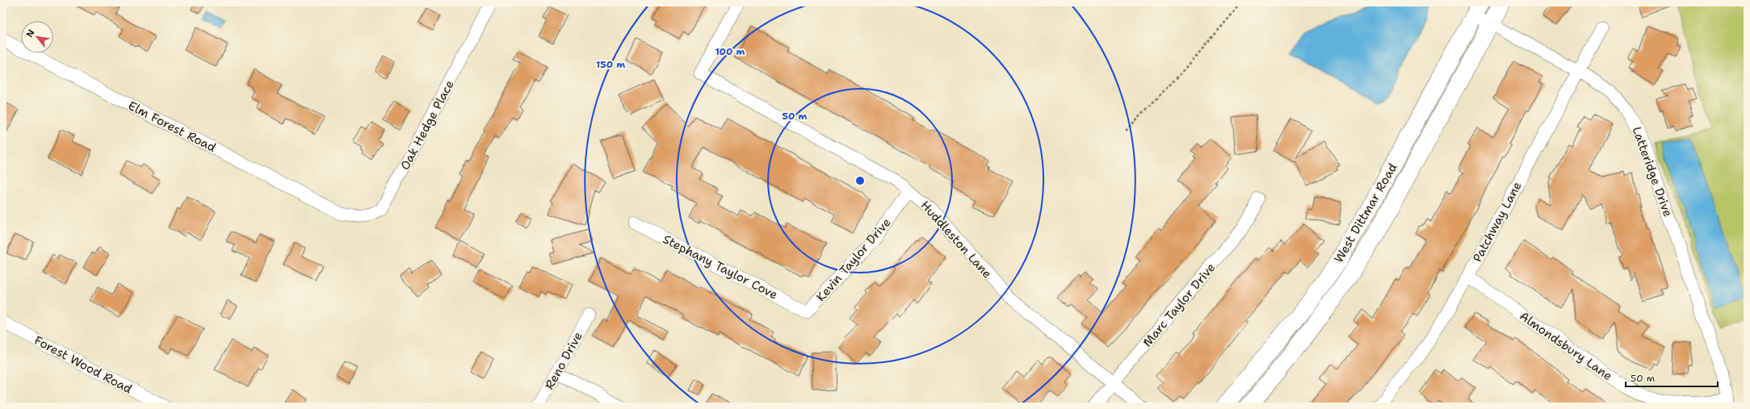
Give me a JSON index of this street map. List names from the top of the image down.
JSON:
{
  "streets": {
    "street": [
      "Oak Hedge Place",
      "Elm Forest Road",
      "Latteridge Drive",
      "West Dittmar Road",
      "Patchway Lane",
      "Huddleston Lane",
      "Kevin Taylor Drive",
      "Stephany Taylor Cove",
      "Marc Taylor Drive",
      "Almondsbury Lane",
      "Reno Drive",
      "Forest Wood Road"
    ]
  },
  "crossings": [
    ["Oak Hedge Place", "Elm Forest Road"],
    ["Latteridge Drive", "West Dittmar Road"],
    ["Latteridge Drive", "Patchway Lane"],
    ["Latteridge Drive", "Almondsbury Lane"],
    ["Patchway Lane", "Almondsbury Lane"],
    ["Huddleston Lane", "Kevin Taylor Drive"],
    ["Huddleston Lane", "Marc Taylor Drive"],
    ["Kevin Taylor Drive", "Stephany Taylor Cove"]
  ],
  "scale_bar": "50 m",
  "north": "top left",
  "rings": ["100 m", "150 m", "50 m"]
}
